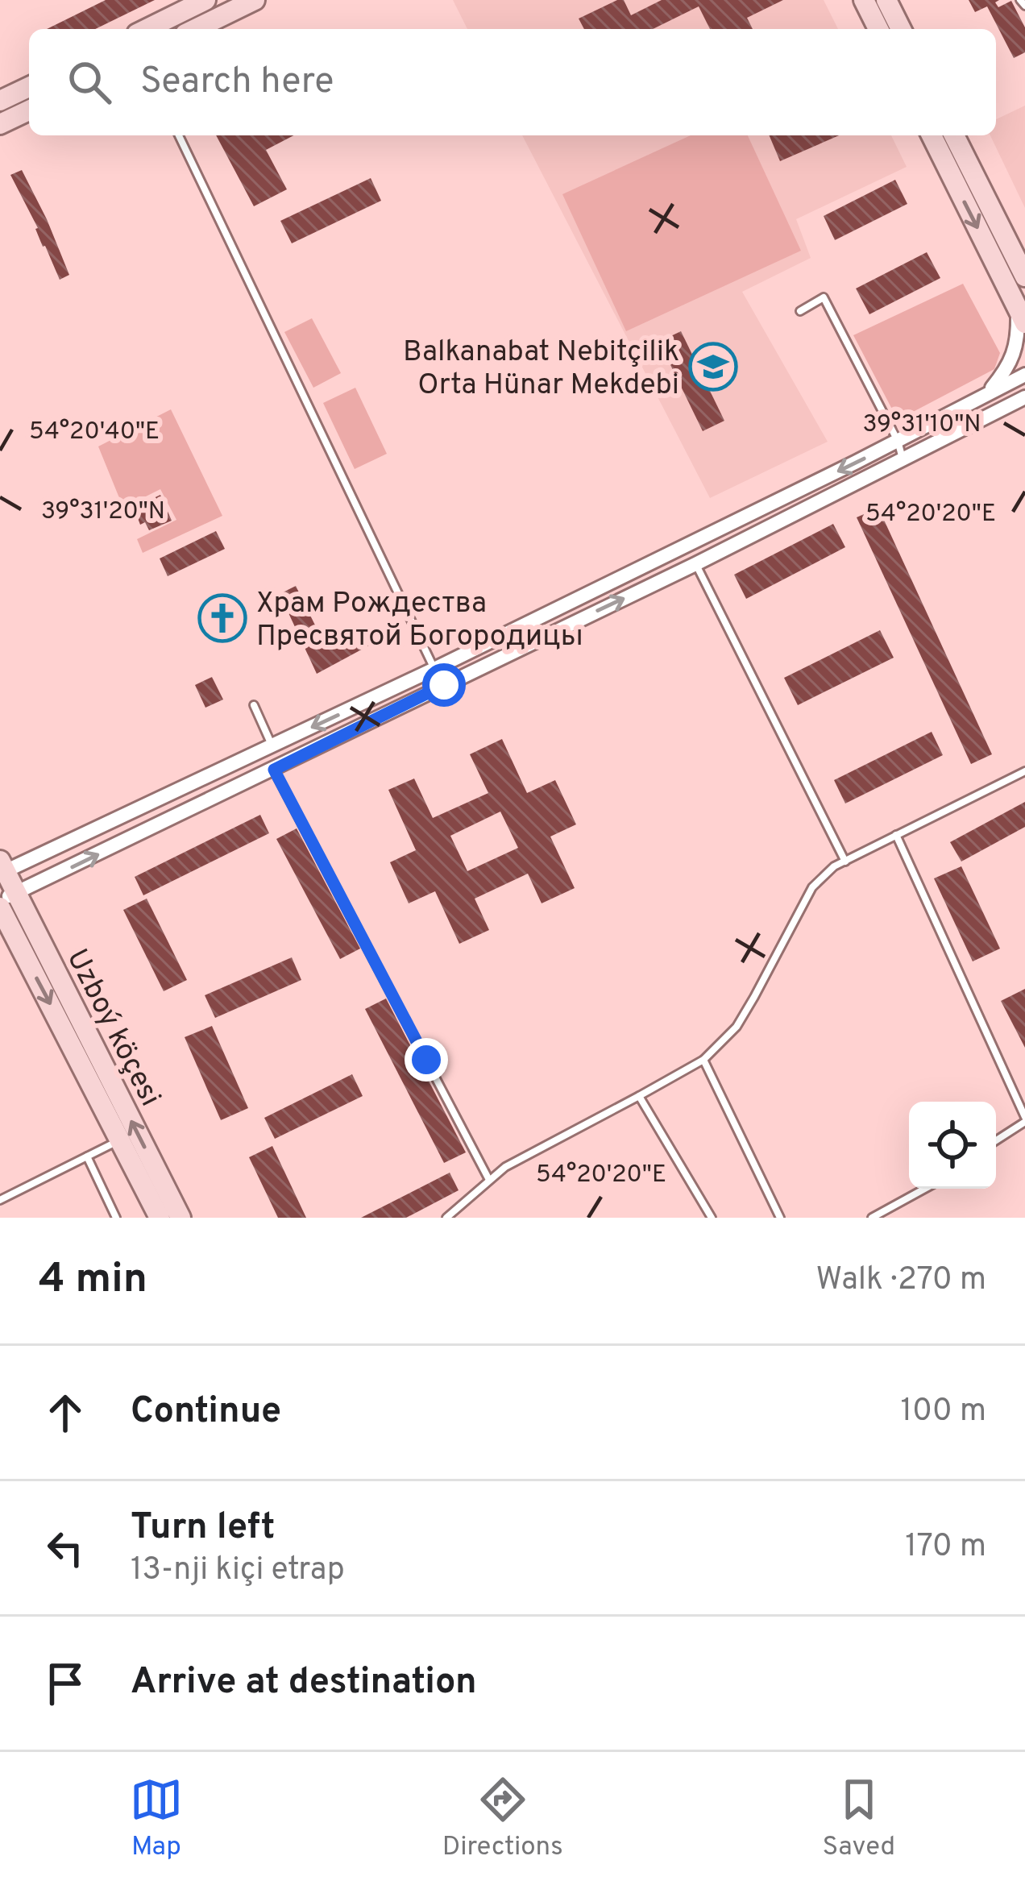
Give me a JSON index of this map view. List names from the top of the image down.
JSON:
{
  "streets": {
    "street": ["Uzboý köçesi"]
  },
  "places": {
    "school or university": ["Balkanabat Nebitçilik Orta Hünar Mekdebi"],
    "church": ["Храм Рождества Пресвятой Богородицы"]
  },
  "page": {
    "search": "Search here",
    "heading": ["4 min", "Walk · 270 m"],
    "list": [
      ["Continue", "100 m"],
      ["Turn left", "13-nji kiçi etrap", "170 m"],
      "Arrive at destination"
    ],
    "nav": ["Map", "Directions", "Saved"]
  },
  "coordinates": [
    "39°31'10\"N",
    "54°20'40\"E",
    "39°31'20\"N",
    "54°20'20\"E"
  ]
}
